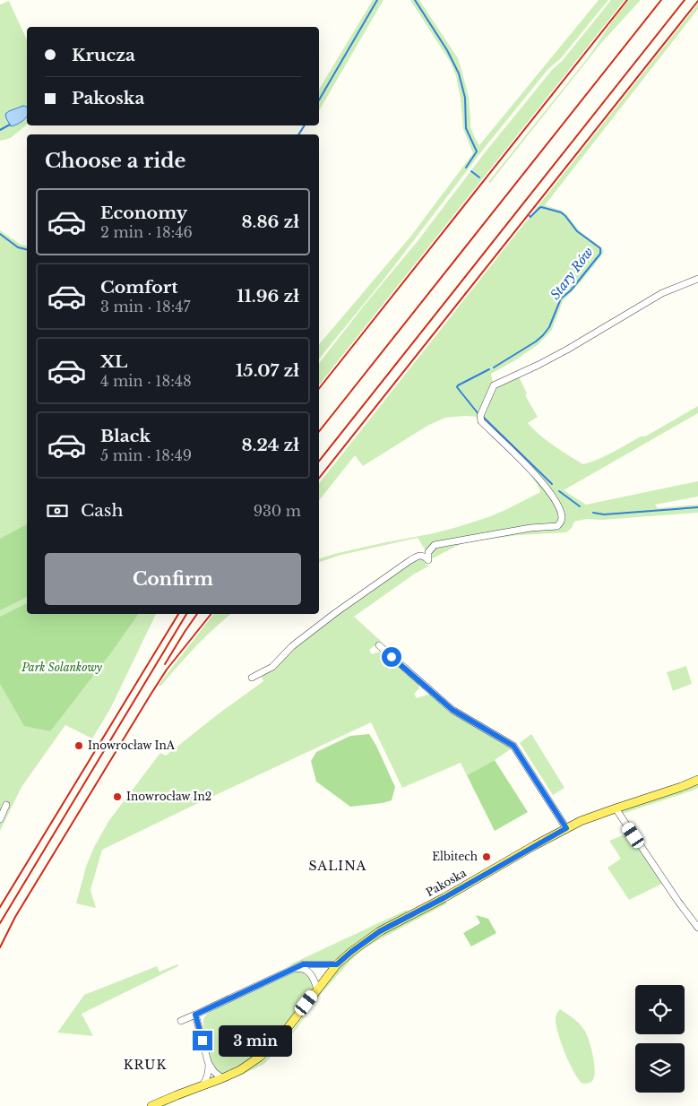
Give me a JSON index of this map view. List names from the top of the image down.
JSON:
{
  "streets": {
    "main road": ["Pakoska"]
  },
  "districts": ["SALINA", "KRUK"],
  "water": ["Stary Rów"],
  "parks": ["Park Solankowy"],
  "places": ["Inowrocław InA", "Inowrocław In2", "Elbitech"],
  "page": {
    "banner": ["Krucza", "Pakoska"],
    "heading": "Choose a ride",
    "list": [
      {
        "name": "Economy",
        "note": "2 min · 18:46",
        "value": "8.86 zł"
      },
      {
        "name": "Comfort",
        "note": "3 min · 18:47",
        "value": "11.96 zł"
      },
      {
        "name": "XL",
        "note": "4 min · 18:48",
        "value": "15.07 zł"
      },
      {
        "name": "Black",
        "note": "5 min · 18:49",
        "value": "8.24 zł"
      }
    ],
    "pay": ["Cash", "930 m"],
    "buttons": "Confirm",
    "bubble": "3 min"
  }
}
